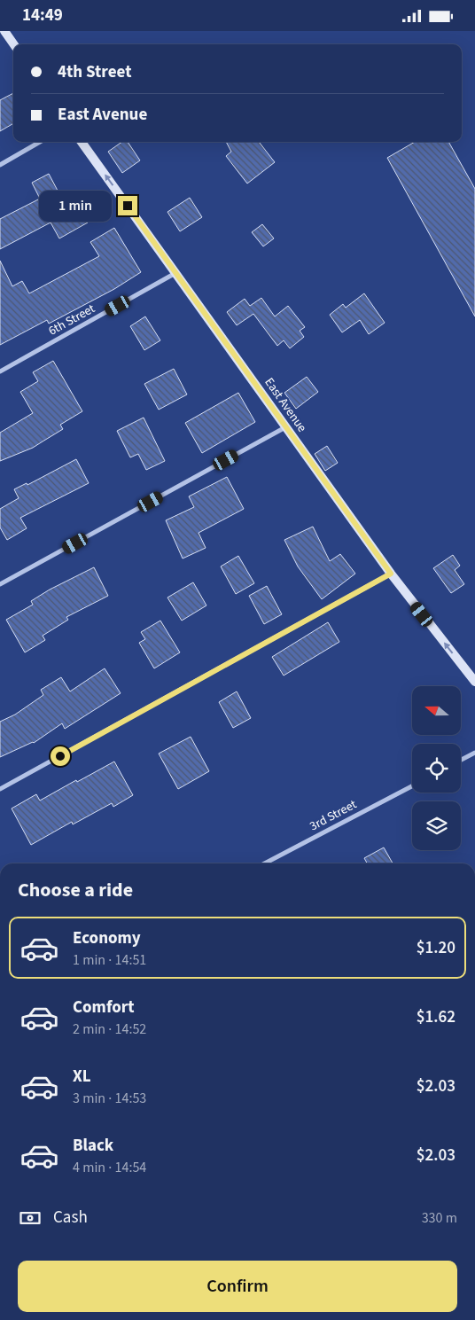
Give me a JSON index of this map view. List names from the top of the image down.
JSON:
{
  "streets": {
    "main road": ["East Avenue"],
    "street": ["6th Street", "3rd Street"]
  },
  "crossings": [
    ["6th Street", "East Avenue"]
  ],
  "one_way": ["East Avenue"],
  "north": "left",
  "page": {
    "status": "14:49",
    "banner": ["4th Street", "East Avenue"],
    "bubble": "1 min",
    "heading": "Choose a ride",
    "list": [
      {
        "name": "Economy",
        "note": "1 min · 14:51",
        "value": "$1.20"
      },
      {
        "name": "Comfort",
        "note": "2 min · 14:52",
        "value": "$1.62"
      },
      {
        "name": "XL",
        "note": "3 min · 14:53",
        "value": "$2.03"
      },
      {
        "name": "Black",
        "note": "4 min · 14:54",
        "value": "$2.03"
      }
    ],
    "pay": ["Cash", "330 m"],
    "buttons": "Confirm"
  }
}
